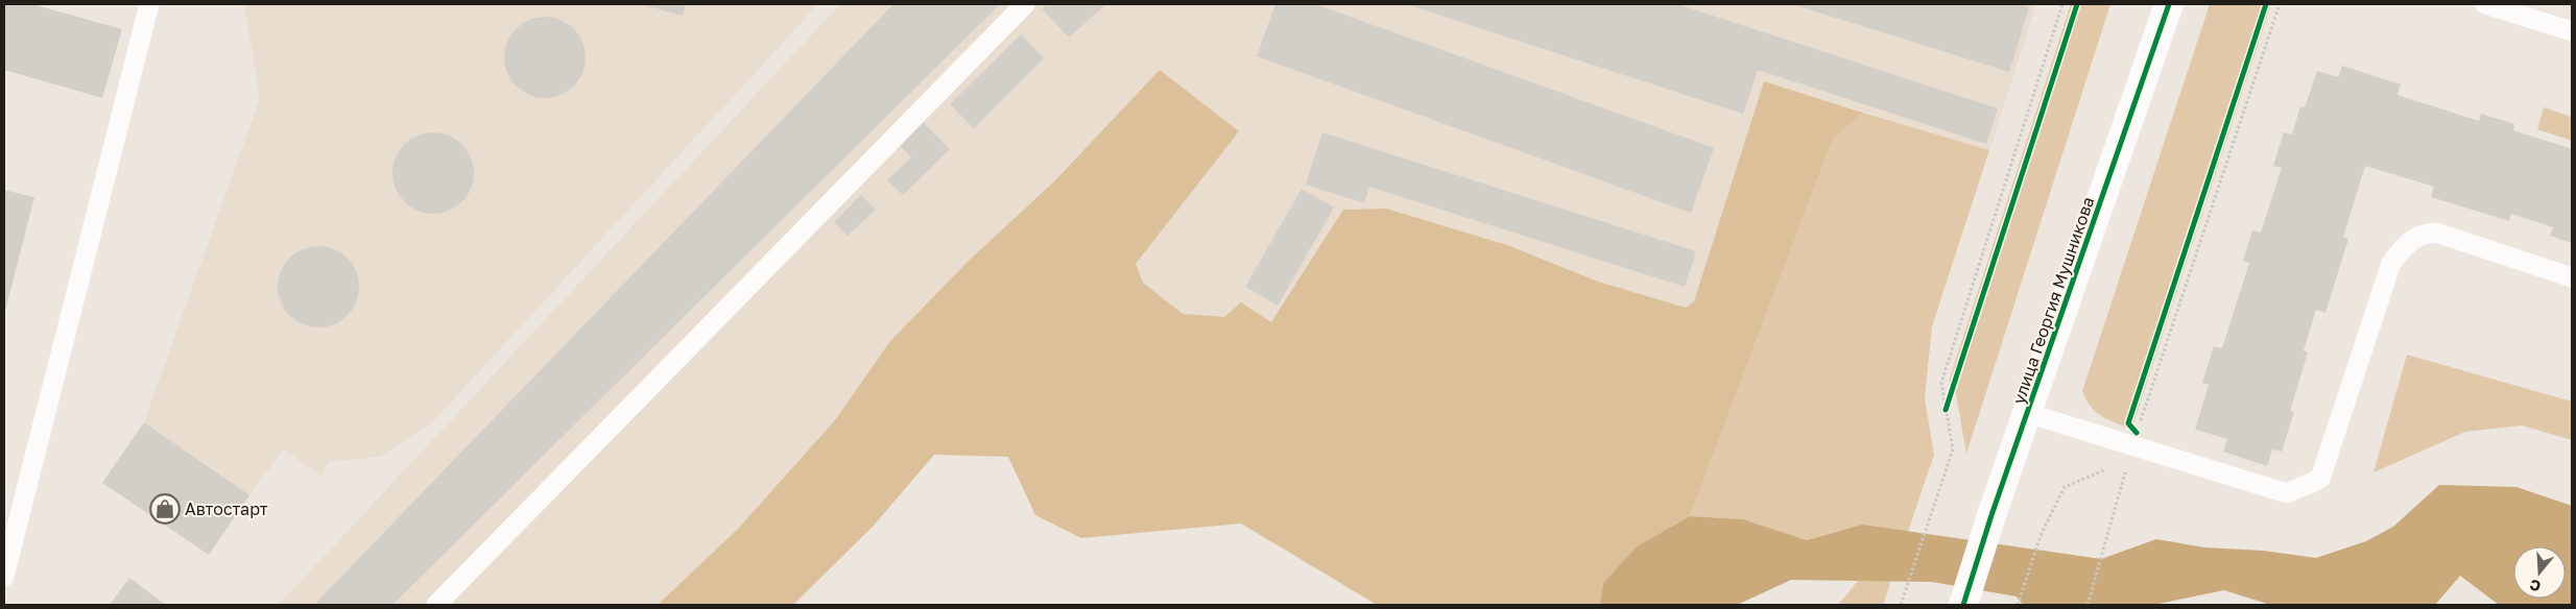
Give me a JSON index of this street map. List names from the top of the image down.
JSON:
{
  "streets": {
    "street": ["улица Георгия Мушникова"]
  },
  "places": {
    "shop": ["Автостарт"]
  },
  "north": "bottom"
}
